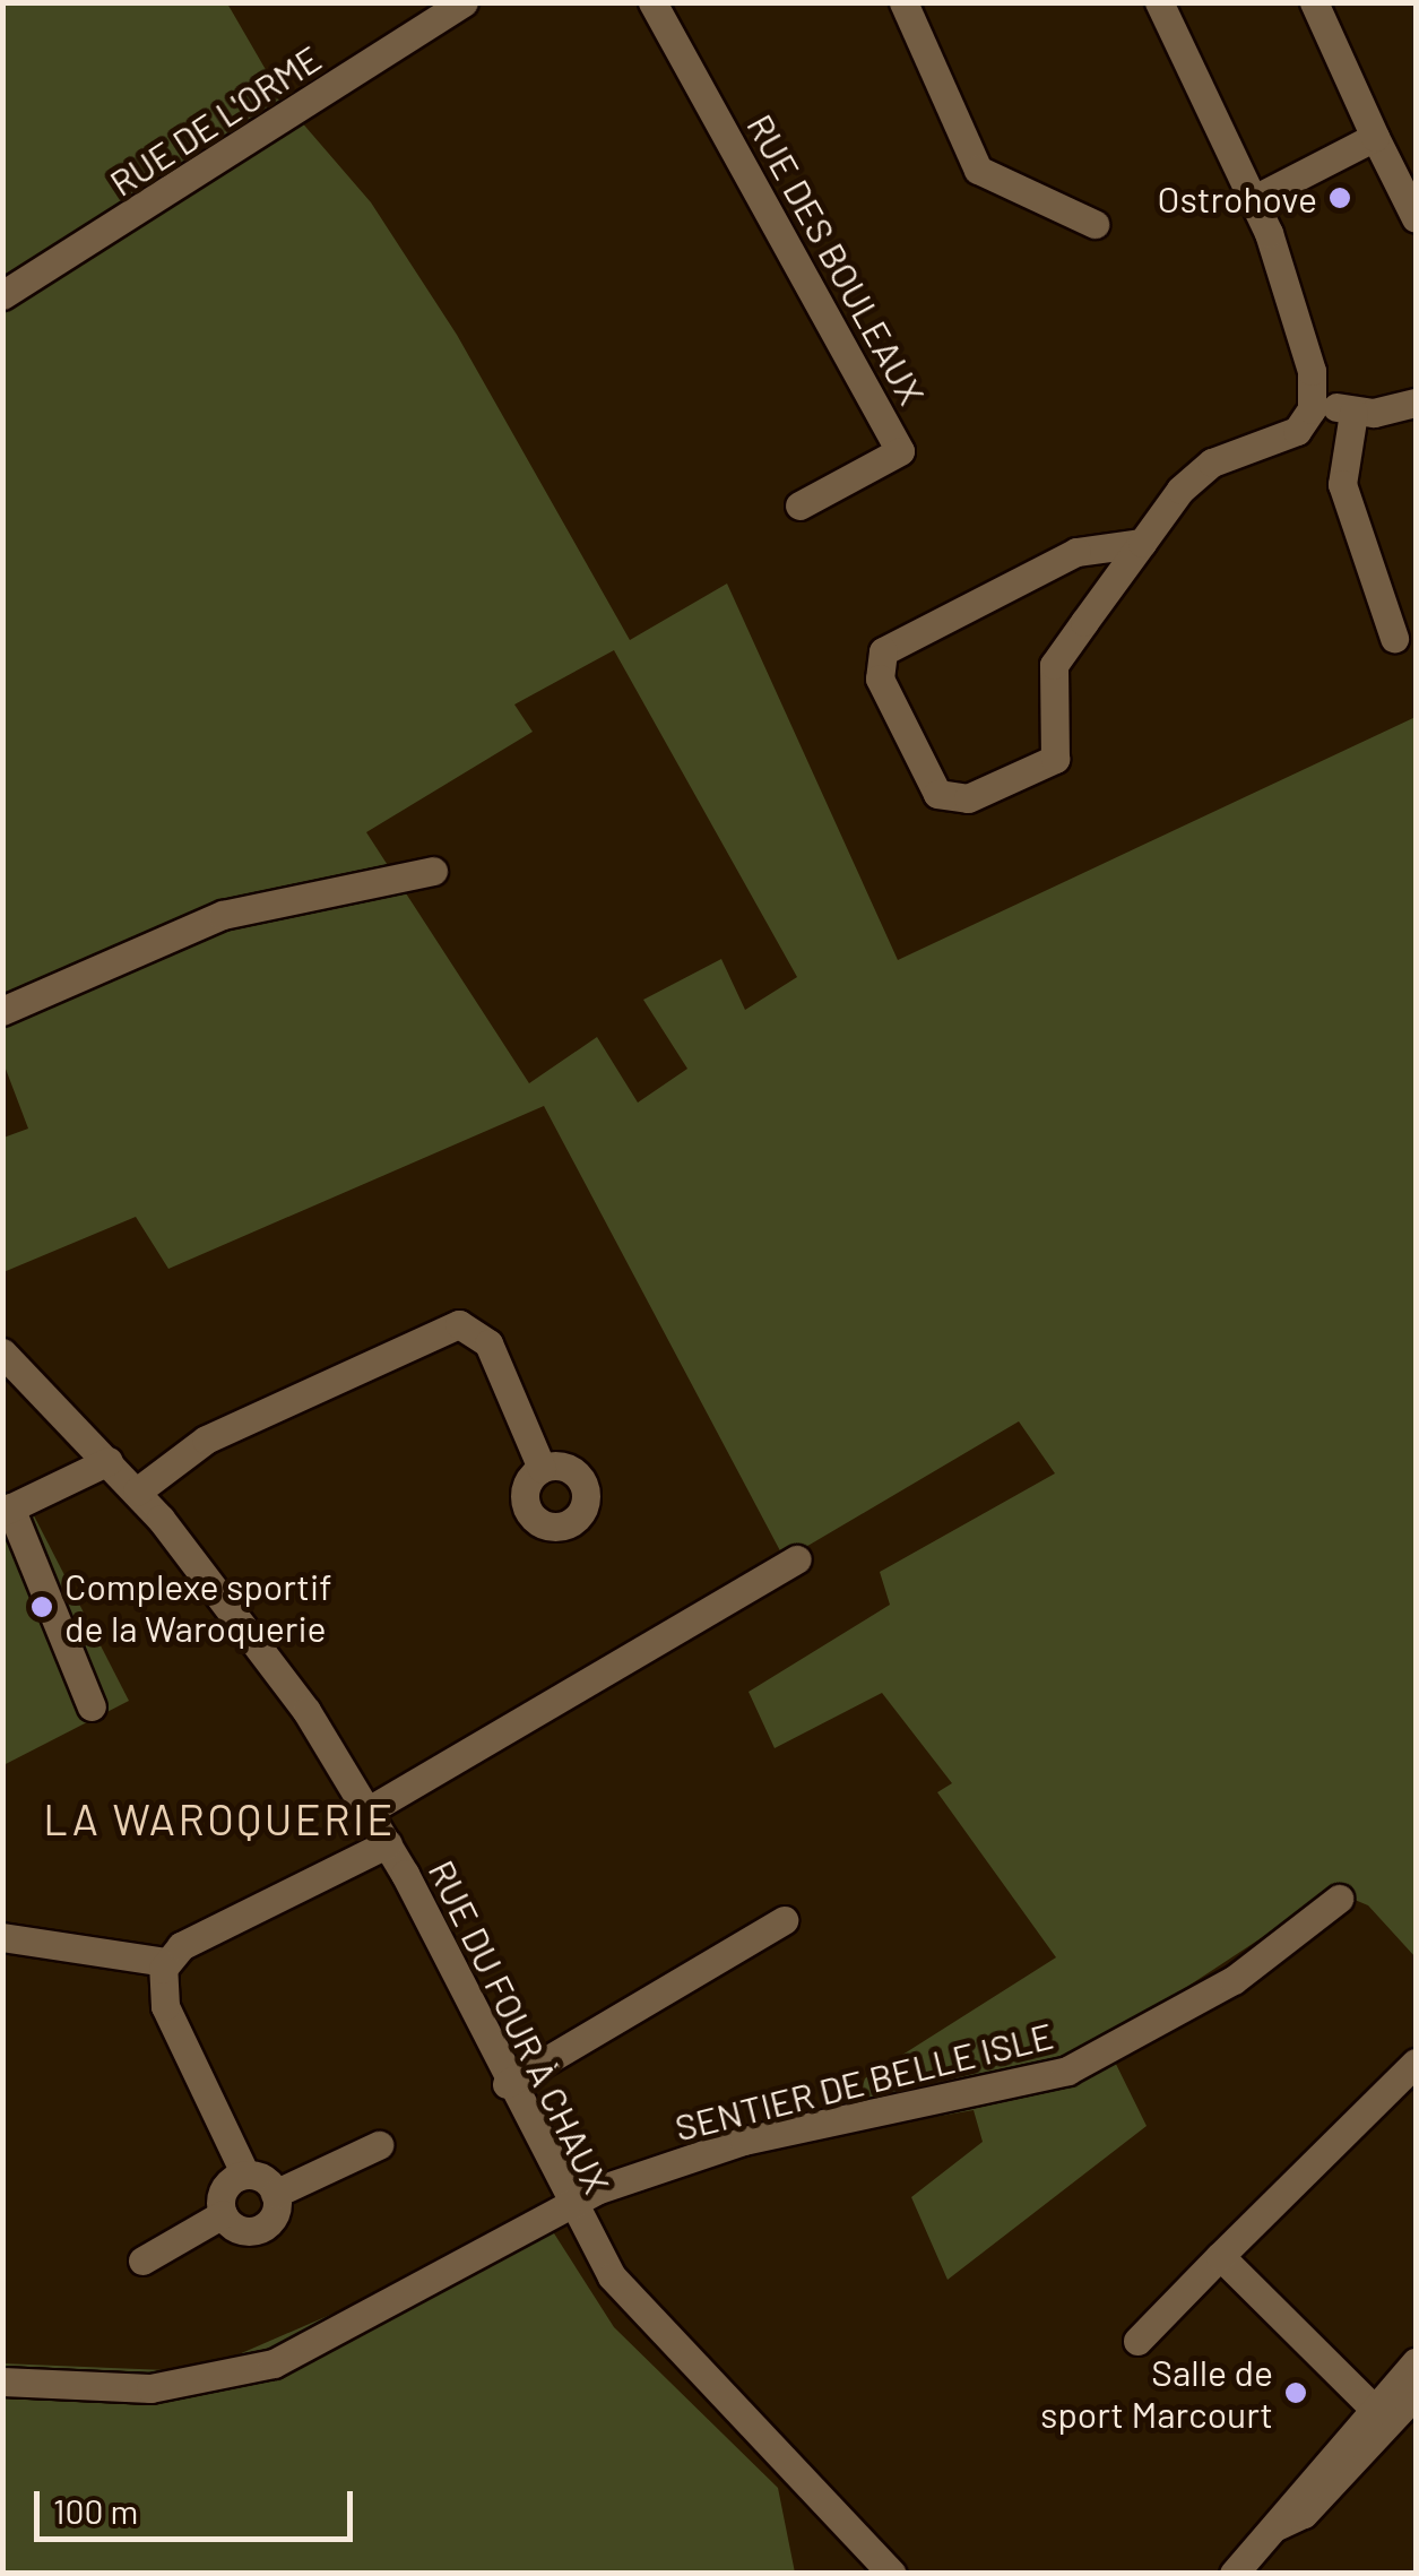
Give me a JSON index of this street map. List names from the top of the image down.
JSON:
{
  "streets": {
    "street": [
      "RUE DE L'ORME",
      "RUE DES BOULEAUX",
      "RUE DU FOUR À CHAUX",
      "SENTIER DE BELLE ISLE"
    ]
  },
  "crossings": [
    ["RUE DU FOUR À CHAUX", "SENTIER DE BELLE ISLE"]
  ],
  "districts": ["LA WAROQUERIE"],
  "places": ["Ostrohove", "Complexe sportif de la Waroquerie", "Salle de sport Marcourt"],
  "scale_bar": "100 m"
}
